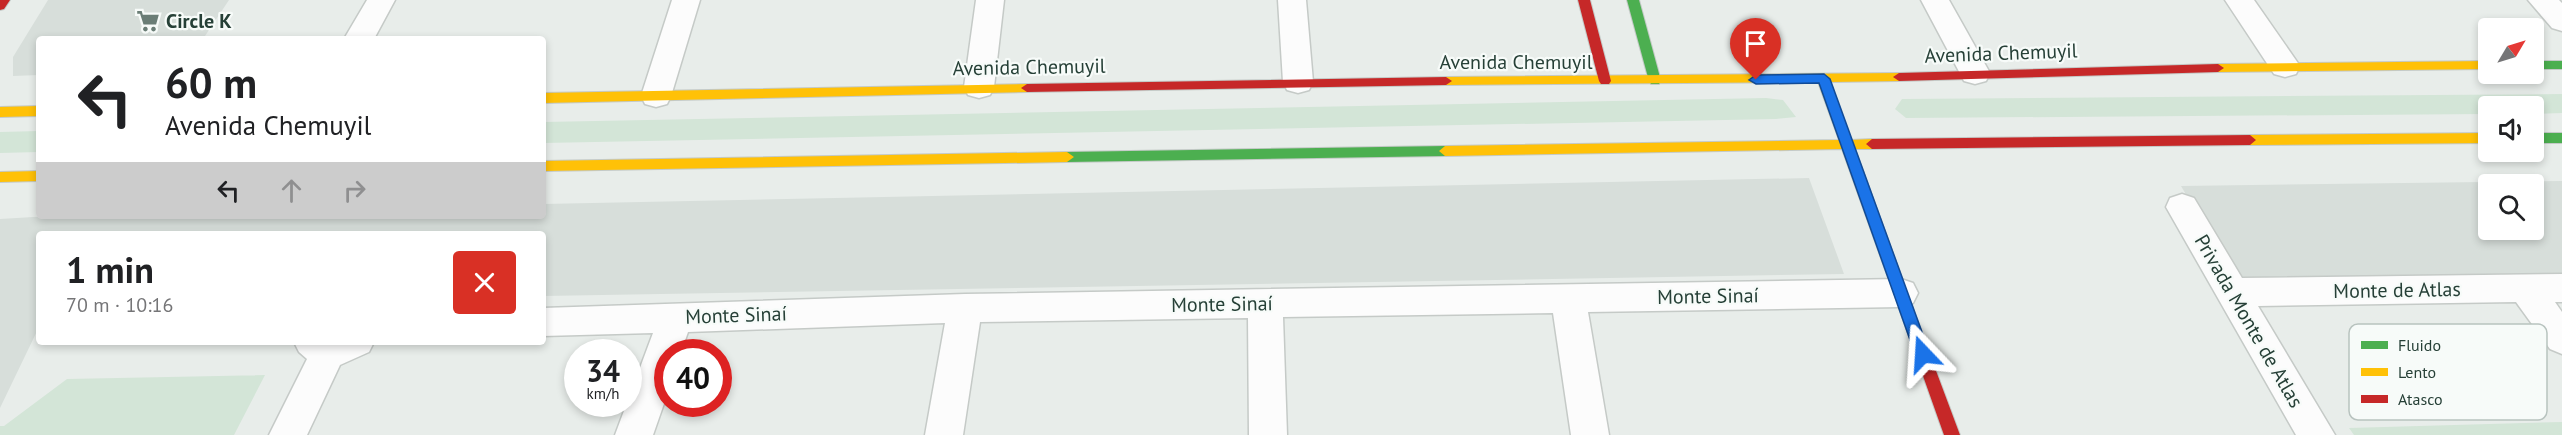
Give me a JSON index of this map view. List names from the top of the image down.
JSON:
{
  "streets": {
    "main road": ["Avenida Chemuyil"],
    "street": ["Monte de Atlas", "Monte Sinaí", "Privada Monte de Atlas"]
  },
  "crossings": [
    ["Monte de Atlas", "Privada Monte de Atlas"]
  ],
  "places": {
    "supermarket": ["Circle K"]
  },
  "legend": ["Fluido", "Lento", "Atasco"],
  "north": "top right",
  "page": {
    "turn": ["60 m", "Avenida Chemuyil"],
    "heading": ["1 min", "70 m · 10:16"],
    "speed": "34 km/h",
    "limit": "40"
  }
}
